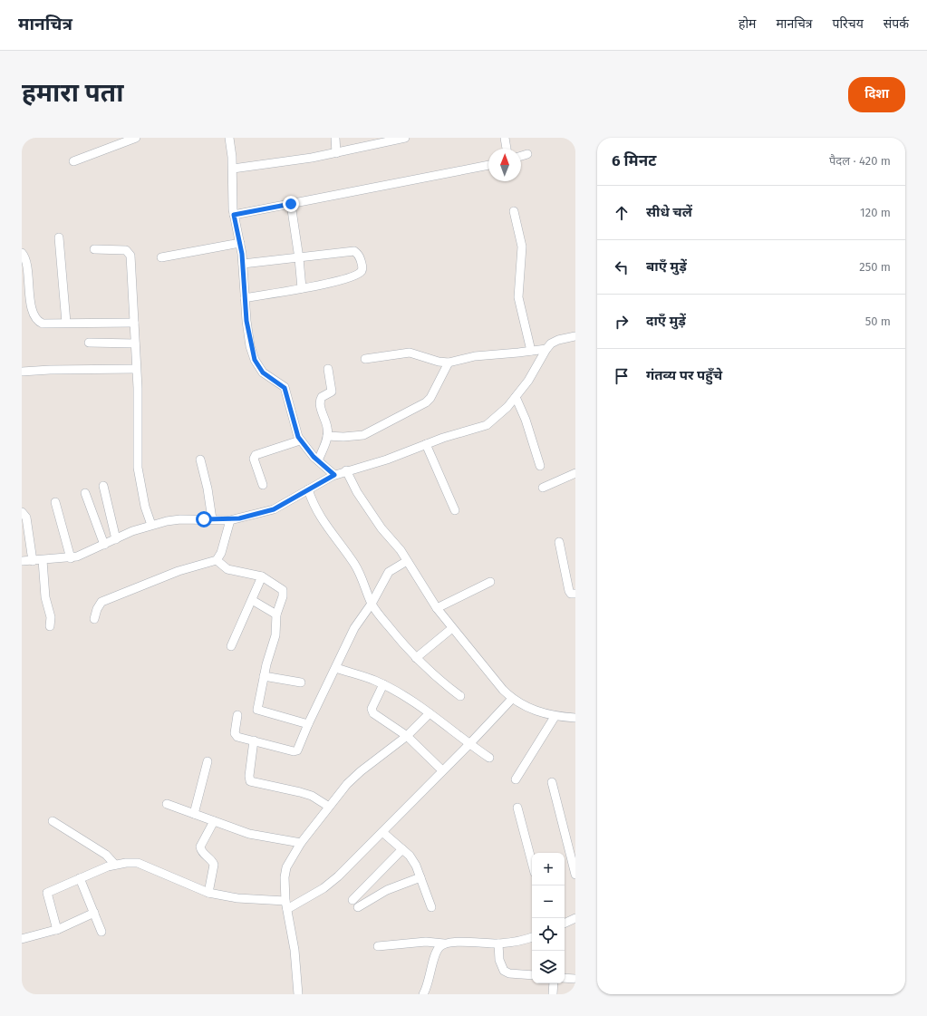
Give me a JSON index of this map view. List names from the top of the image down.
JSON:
{
  "north": "top",
  "page": {
    "header": "मानचित्र",
    "nav": [
      "होम",
      "मानचित्र",
      "परिचय",
      "संपर्क"
    ],
    "buttons": "दिशा",
    "title": "हमारा पता",
    "heading": ["6 मिनट", "पैदल · 420 m"],
    "list": [
      ["सीधे चलें", "120 m"],
      ["बाएँ मुड़ें", "250 m"],
      ["दाएँ मुड़ें", "50 m"],
      "गंतव्य पर पहुँचे"
    ],
    "map_buttons": ["+", "−"]
  }
}
